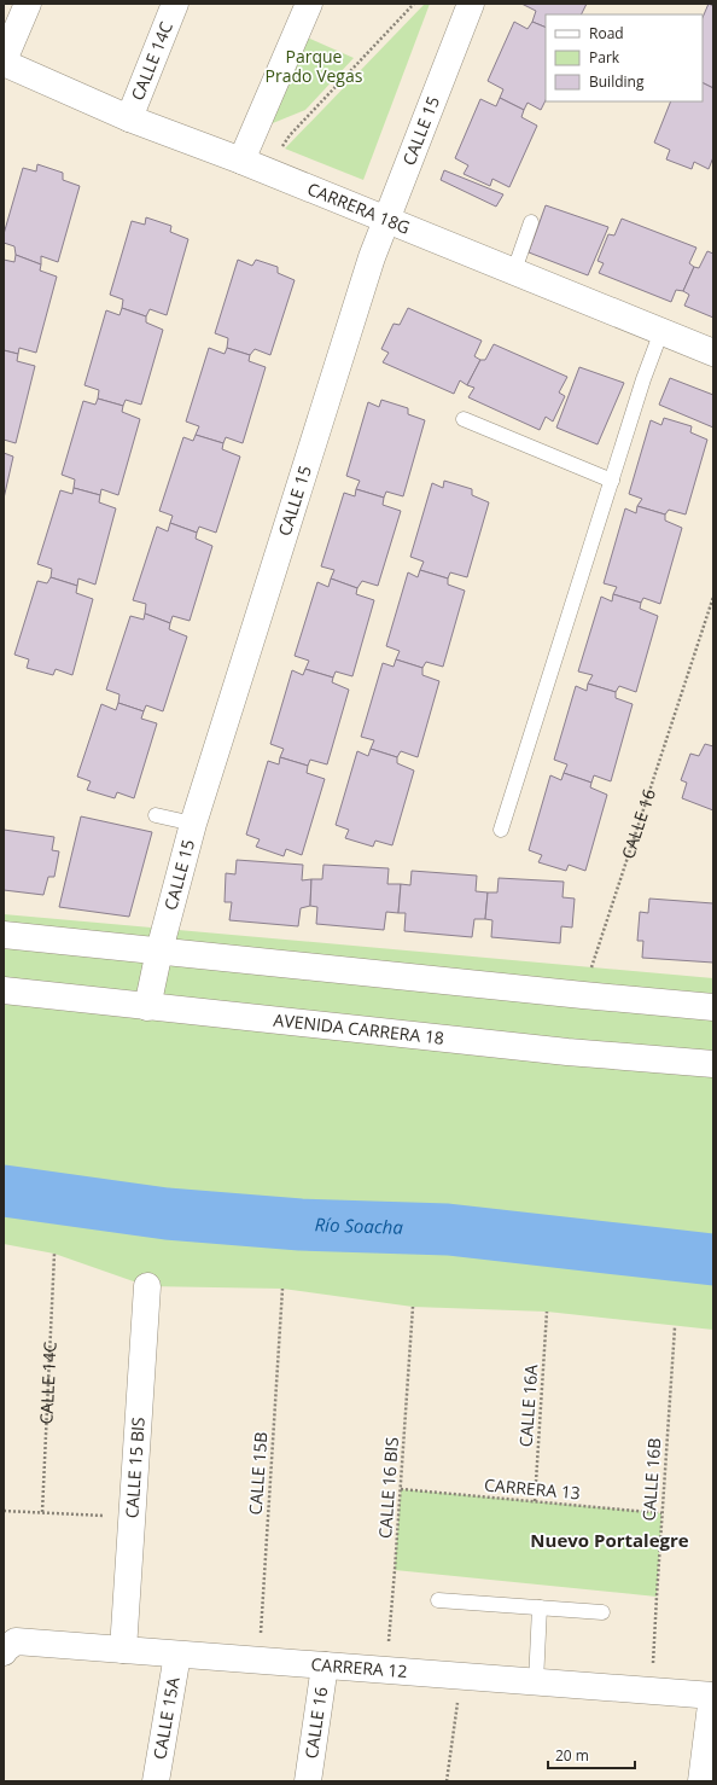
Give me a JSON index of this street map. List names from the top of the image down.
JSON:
{
  "streets": {
    "street": [
      "CALLE 14C",
      "CALLE 15",
      "CARRERA 18G",
      "CALLE 16",
      "AVENIDA CARRERA 18",
      "CALLE 15 BIS",
      "CARRERA 12",
      "CALLE 15A"
    ],
    "path": [
      "CALLE 16A",
      "CALLE 15B",
      "CALLE 16B",
      "CALLE 16 BIS",
      "CARRERA 13"
    ]
  },
  "crossings": [
    ["CALLE 14C", "CARRERA 18G"],
    ["CALLE 15", "CARRERA 18G"],
    ["CALLE 15", "AVENIDA CARRERA 18"],
    ["CALLE 16", "CARRERA 12"],
    ["CALLE 16A", "CARRERA 13"],
    ["CALLE 15 BIS", "CARRERA 12"],
    ["CALLE 15B", "CARRERA 12"],
    ["CALLE 16B", "CARRERA 13"],
    ["CALLE 16B", "CARRERA 12"],
    ["CALLE 16 BIS", "CARRERA 13"],
    ["CALLE 16 BIS", "CARRERA 12"],
    ["CARRERA 12", "CALLE 15A"]
  ],
  "districts": ["Nuevo Portalegre"],
  "water": ["Río Soacha"],
  "parks": ["Parque Prado Vegas"],
  "legend": ["Road", "Park", "Building"],
  "scale_bar": "20 m"
}
